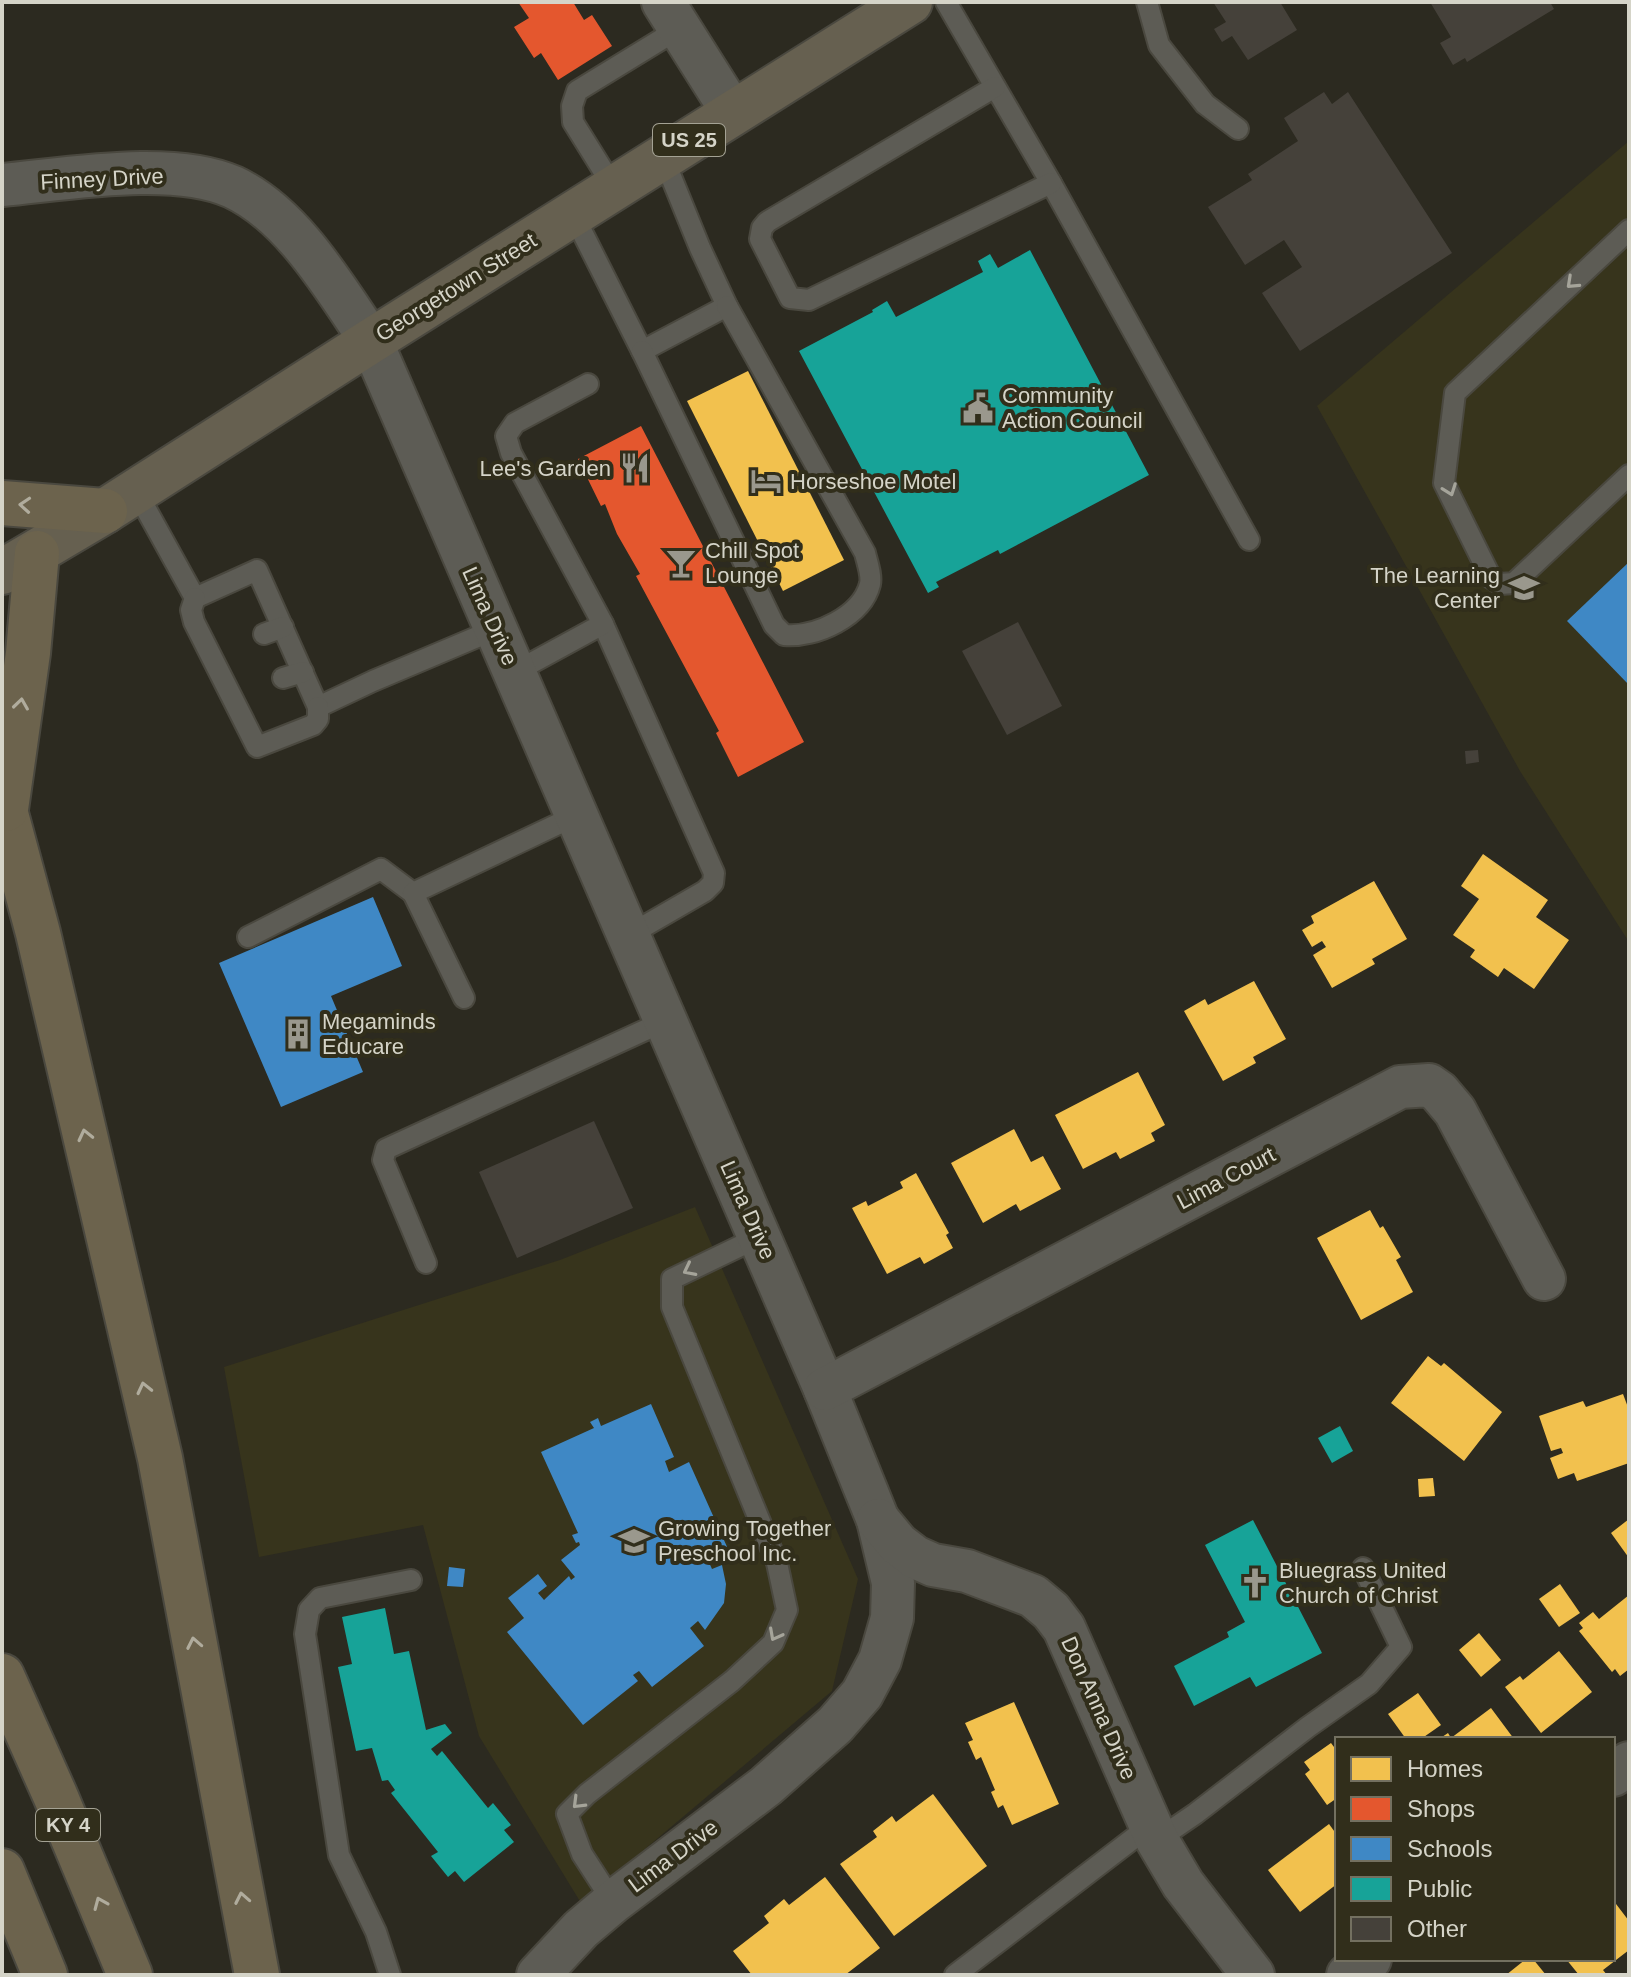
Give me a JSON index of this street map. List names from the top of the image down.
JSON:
{
  "streets": {
    "highway": ["KY 4"],
    "main road": ["US 25", "Georgetown Street"],
    "street": [
      "Finney Drive",
      "Lima Drive",
      "Lima Court",
      "Don Anna Drive"
    ]
  },
  "crossings": [
    ["Finney Drive", "Georgetown Street"],
    ["Finney Drive", "Lima Drive"],
    ["Georgetown Street", "Lima Drive"],
    ["Lima Drive", "Lima Court"],
    ["Lima Drive", "Don Anna Drive"]
  ],
  "places": {
    "public building": ["Community Action Council"],
    "restaurant": ["Lee's Garden"],
    "hotel": ["Horseshoe Motel"],
    "bar": ["Chill Spot Lounge"],
    "school or university": ["The Learning Center", "Growing Together Preschool Inc."],
    "building": ["Megaminds Educare"],
    "church": ["Bluegrass United Church of Christ"]
  },
  "legend": [
    "Homes",
    "Shops",
    "Schools",
    "Public",
    "Other"
  ]
}
